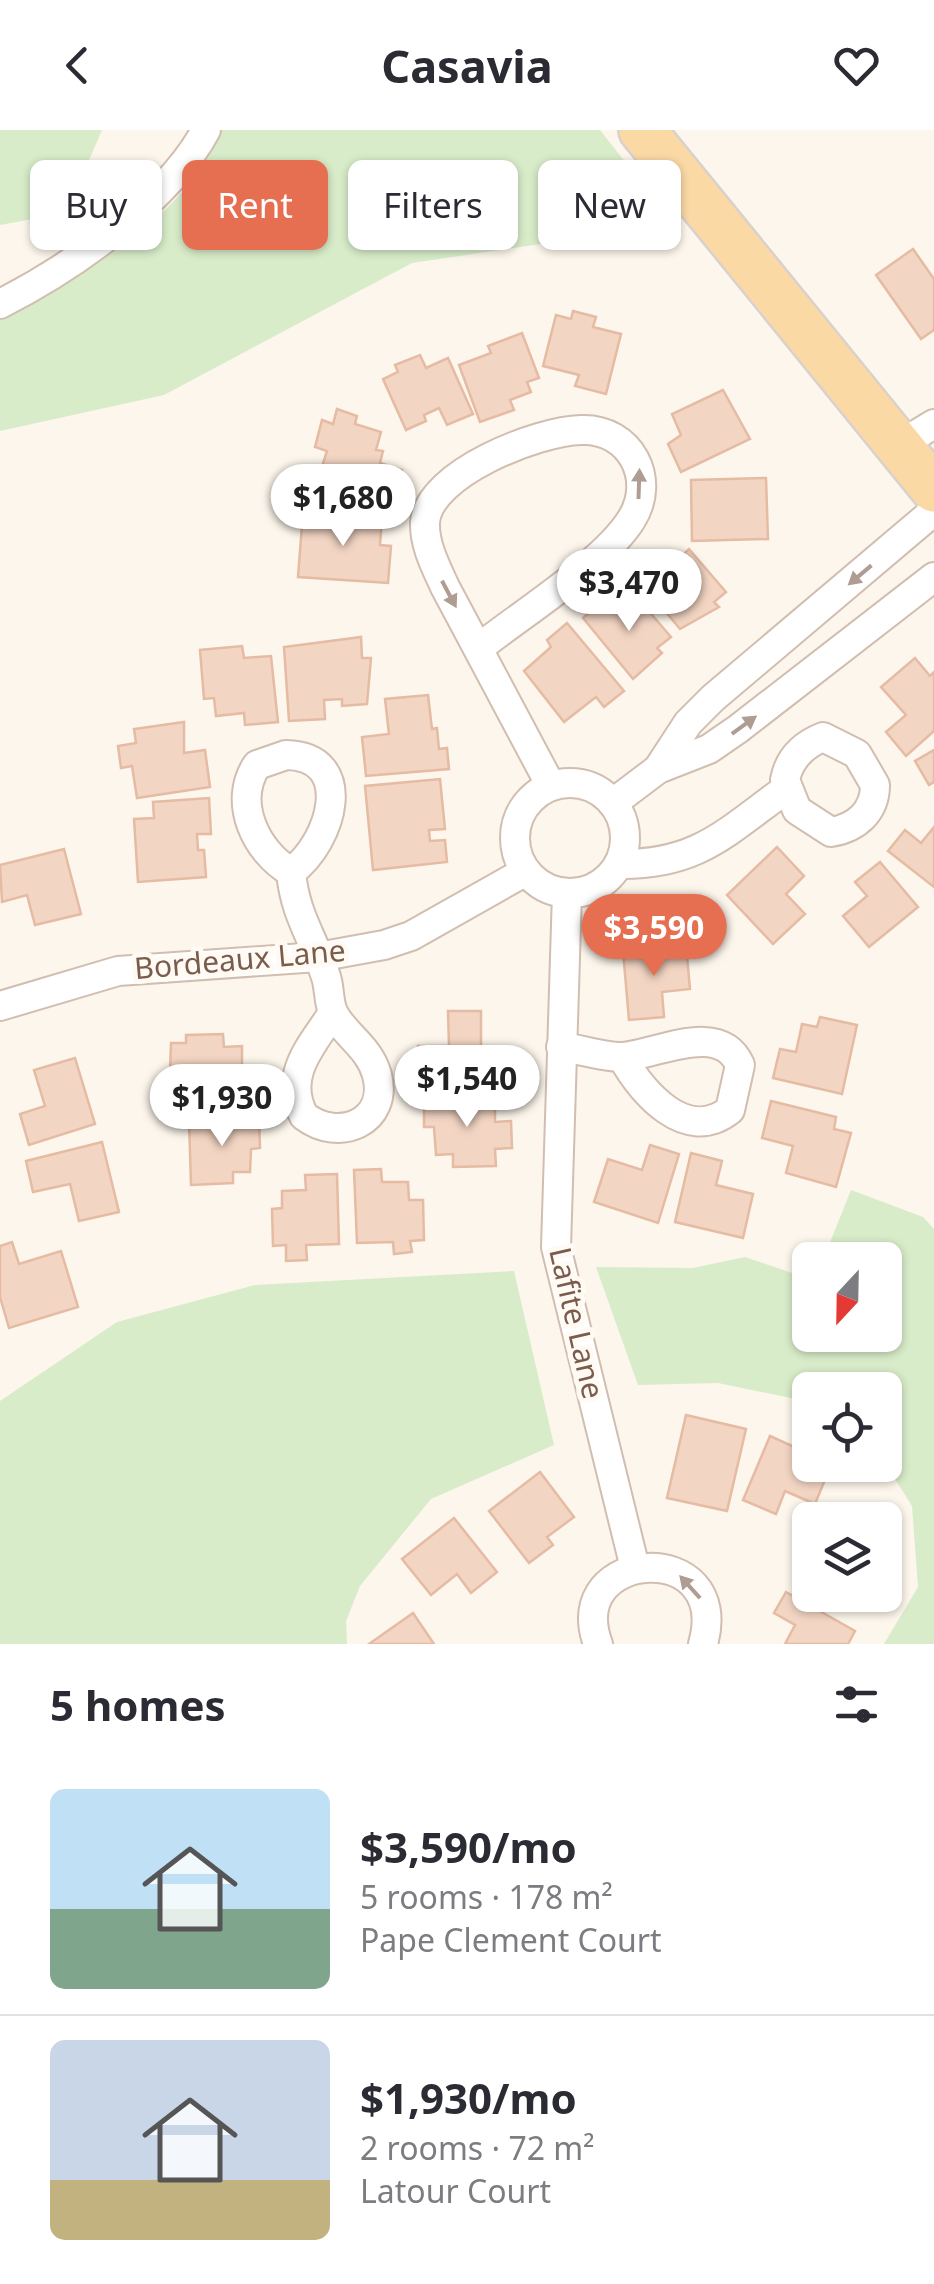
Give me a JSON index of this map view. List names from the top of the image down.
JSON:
{
  "streets": {
    "street": ["Bordeaux Lane", "Lafite Lane"]
  },
  "crossings": [
    ["Bordeaux Lane", "Lafite Lane"]
  ],
  "north": "bottom",
  "page": {
    "header": "Casavia",
    "chip": [
      "Buy",
      "Rent",
      "Filters",
      "New"
    ],
    "price": [
      "$1,680",
      "$3,470",
      "$3,590",
      "$1,540",
      "$1,930"
    ],
    "heading": "5 homes",
    "list": [
      {
        "name": "$3,590/mo",
        "note": "5 rooms · 178 m² · Pape Clement Court"
      },
      {
        "name": "$1,930/mo",
        "note": "2 rooms · 72 m² · Latour Court"
      }
    ]
  }
}
